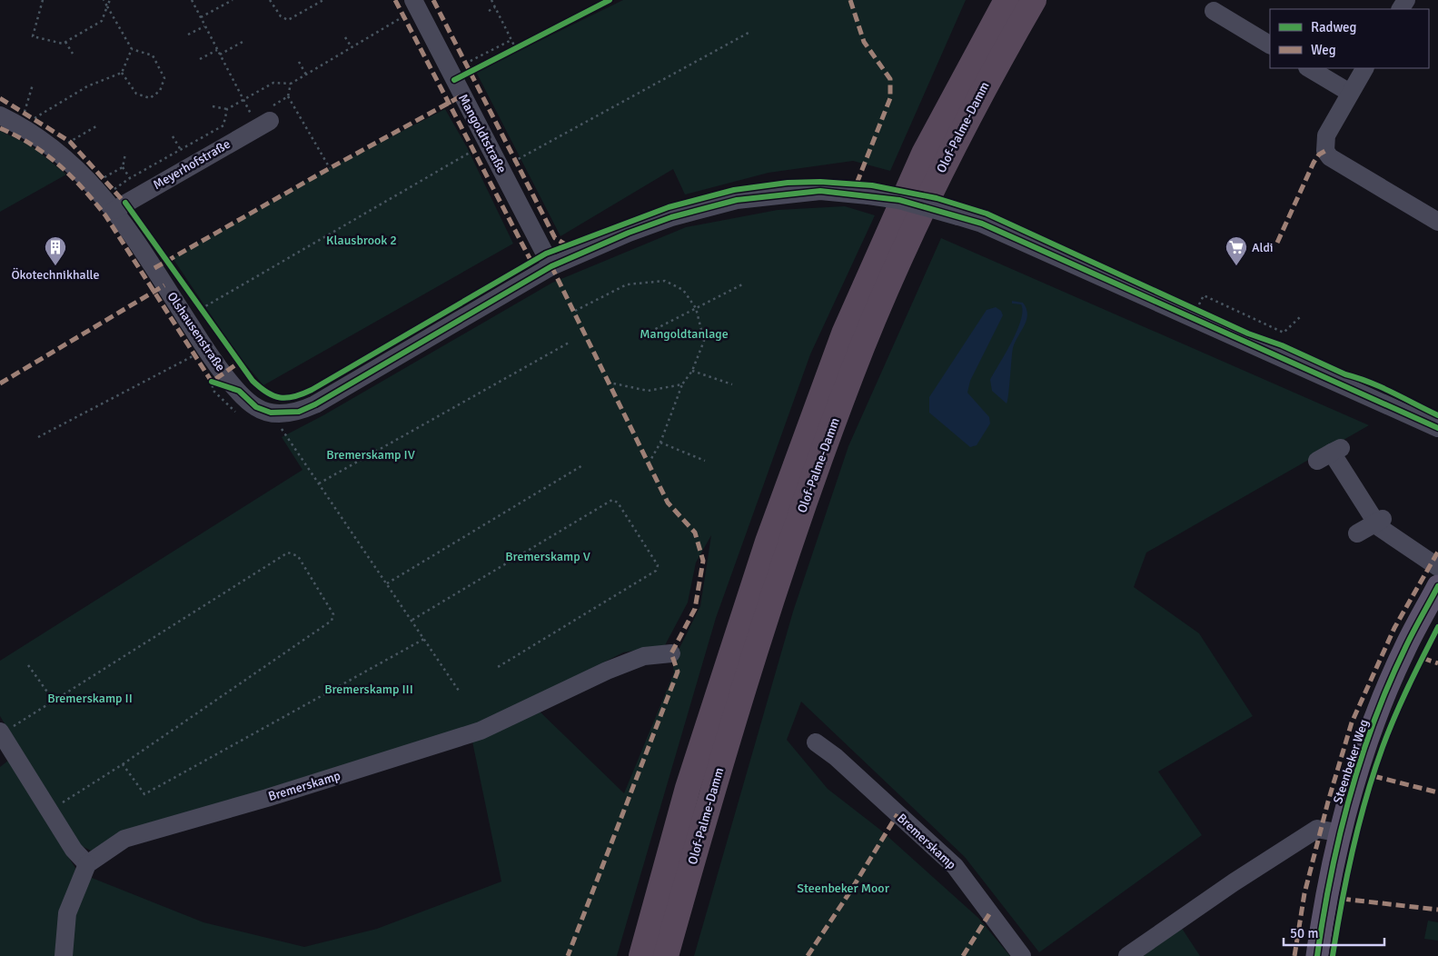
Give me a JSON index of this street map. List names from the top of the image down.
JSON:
{
  "streets": {
    "highway": ["Olof-Palme-Damm"],
    "main road": ["Steenbeker Weg"],
    "street": [
      "Mangoldtstraße",
      "Meyerhofstraße",
      "Olshausenstraße",
      "Bremerskamp"
    ]
  },
  "crossings": [
    ["Mangoldtstraße", "Olshausenstraße"],
    ["Meyerhofstraße", "Olshausenstraße"]
  ],
  "parks": [
    "Klausbrook 2",
    "Mangoldtanlage",
    "Bremerskamp IV",
    "Bremerskamp V",
    "Bremerskamp III",
    "Bremerskamp II",
    "Steenbeker Moor"
  ],
  "places": {
    "building": ["Ökotechnikhalle"],
    "supermarket": ["Aldi"]
  },
  "legend": ["Radweg", "Weg"],
  "scale_bar": "50 m"
}
